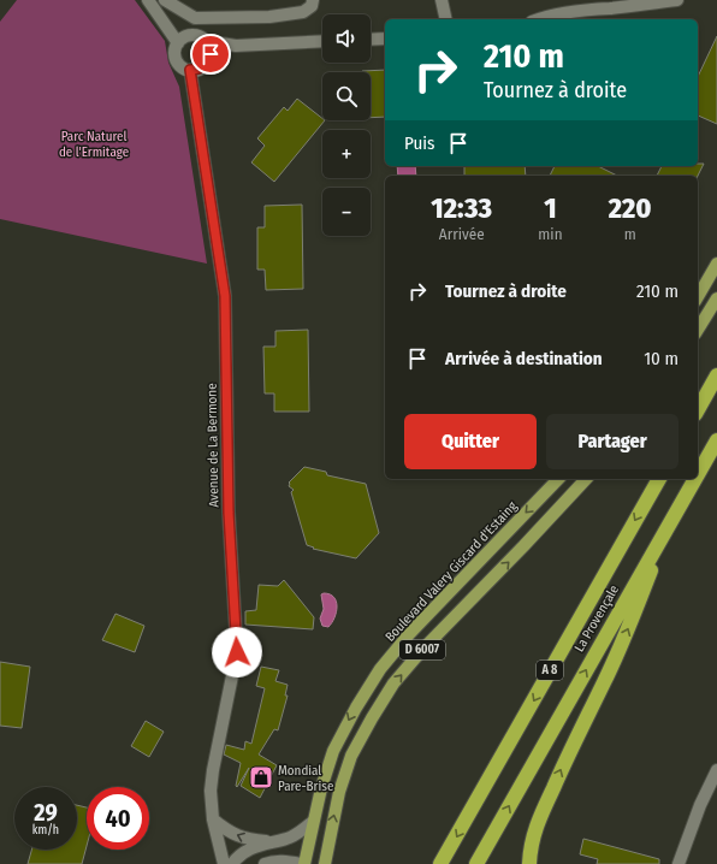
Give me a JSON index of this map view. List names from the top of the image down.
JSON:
{
  "streets": {
    "highway": ["La Provençale", "A 8"],
    "main road": ["Boulevard Valery Giscard d'Estaing", "D 6007"],
    "street": ["Avenue de La Bermone"]
  },
  "crossings": [
    ["Boulevard Valery Giscard d'Estaing", "D 6007"]
  ],
  "parks": ["Parc Naturel de l'Ermitage"],
  "places": {
    "shop": ["Mondial Pare-Brise"]
  },
  "page": {
    "map_buttons": ["+", "−"],
    "turn": ["210 m", "Tournez à droite"],
    "then": "Puis",
    "eta": [
      "12:33",
      "Arrivée",
      "1",
      "min",
      "220",
      "m"
    ],
    "list": [
      {
        "name": "Tournez à droite",
        "value": "210 m"
      },
      {
        "name": "Arrivée à destination",
        "value": "10 m"
      }
    ],
    "buttons": ["Quitter", "Partager"],
    "speed": "29 km/h",
    "limit": "40"
  }
}
